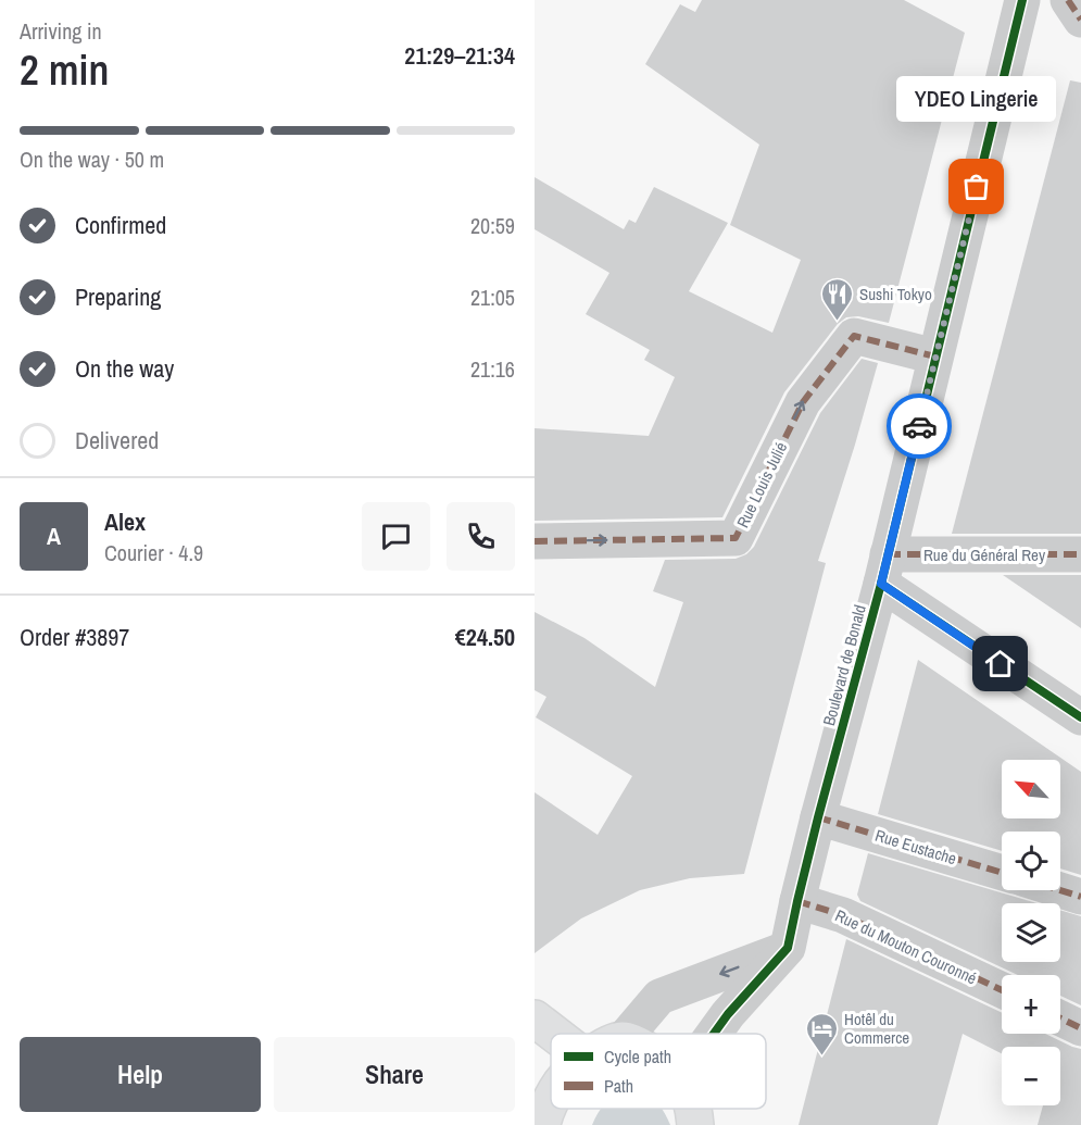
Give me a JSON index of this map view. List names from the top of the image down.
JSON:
{
  "streets": {
    "street": [
      "Rue Louis Julié",
      "Rue du Général Rey",
      "Boulevard de Bonald",
      "Rue Eustache",
      "Rue du Mouton Couronné"
    ]
  },
  "crossings": [
    ["Rue Louis Julié", "Boulevard de Bonald"],
    ["Rue du Général Rey", "Boulevard de Bonald"],
    ["Boulevard de Bonald", "Rue Eustache"],
    ["Boulevard de Bonald", "Rue du Mouton Couronné"]
  ],
  "one_way": ["Rue Louis Julié"],
  "places": {
    "other": ["YDEO Lingerie"],
    "restaurant": ["Sushi Tokyo"],
    "hotel": ["Hotêl du Commerce"]
  },
  "legend": ["Cycle path", "Path"],
  "north": "top left",
  "page": {
    "heading": ["2 min", "Arriving in", "21:29–21:34"],
    "panel": [
      "Alex",
      "Courier · 4.9",
      "Order #3897",
      "€24.50"
    ],
    "bubble": "YDEO Lingerie",
    "bar": "On the way · 50 m",
    "list": [
      ["Confirmed", "20:59"],
      ["Preparing", "21:05"],
      ["On the way", "21:16"],
      "Delivered"
    ],
    "round": "A",
    "map_buttons": ["+", "−"],
    "buttons": ["Help", "Share"]
  }
}
